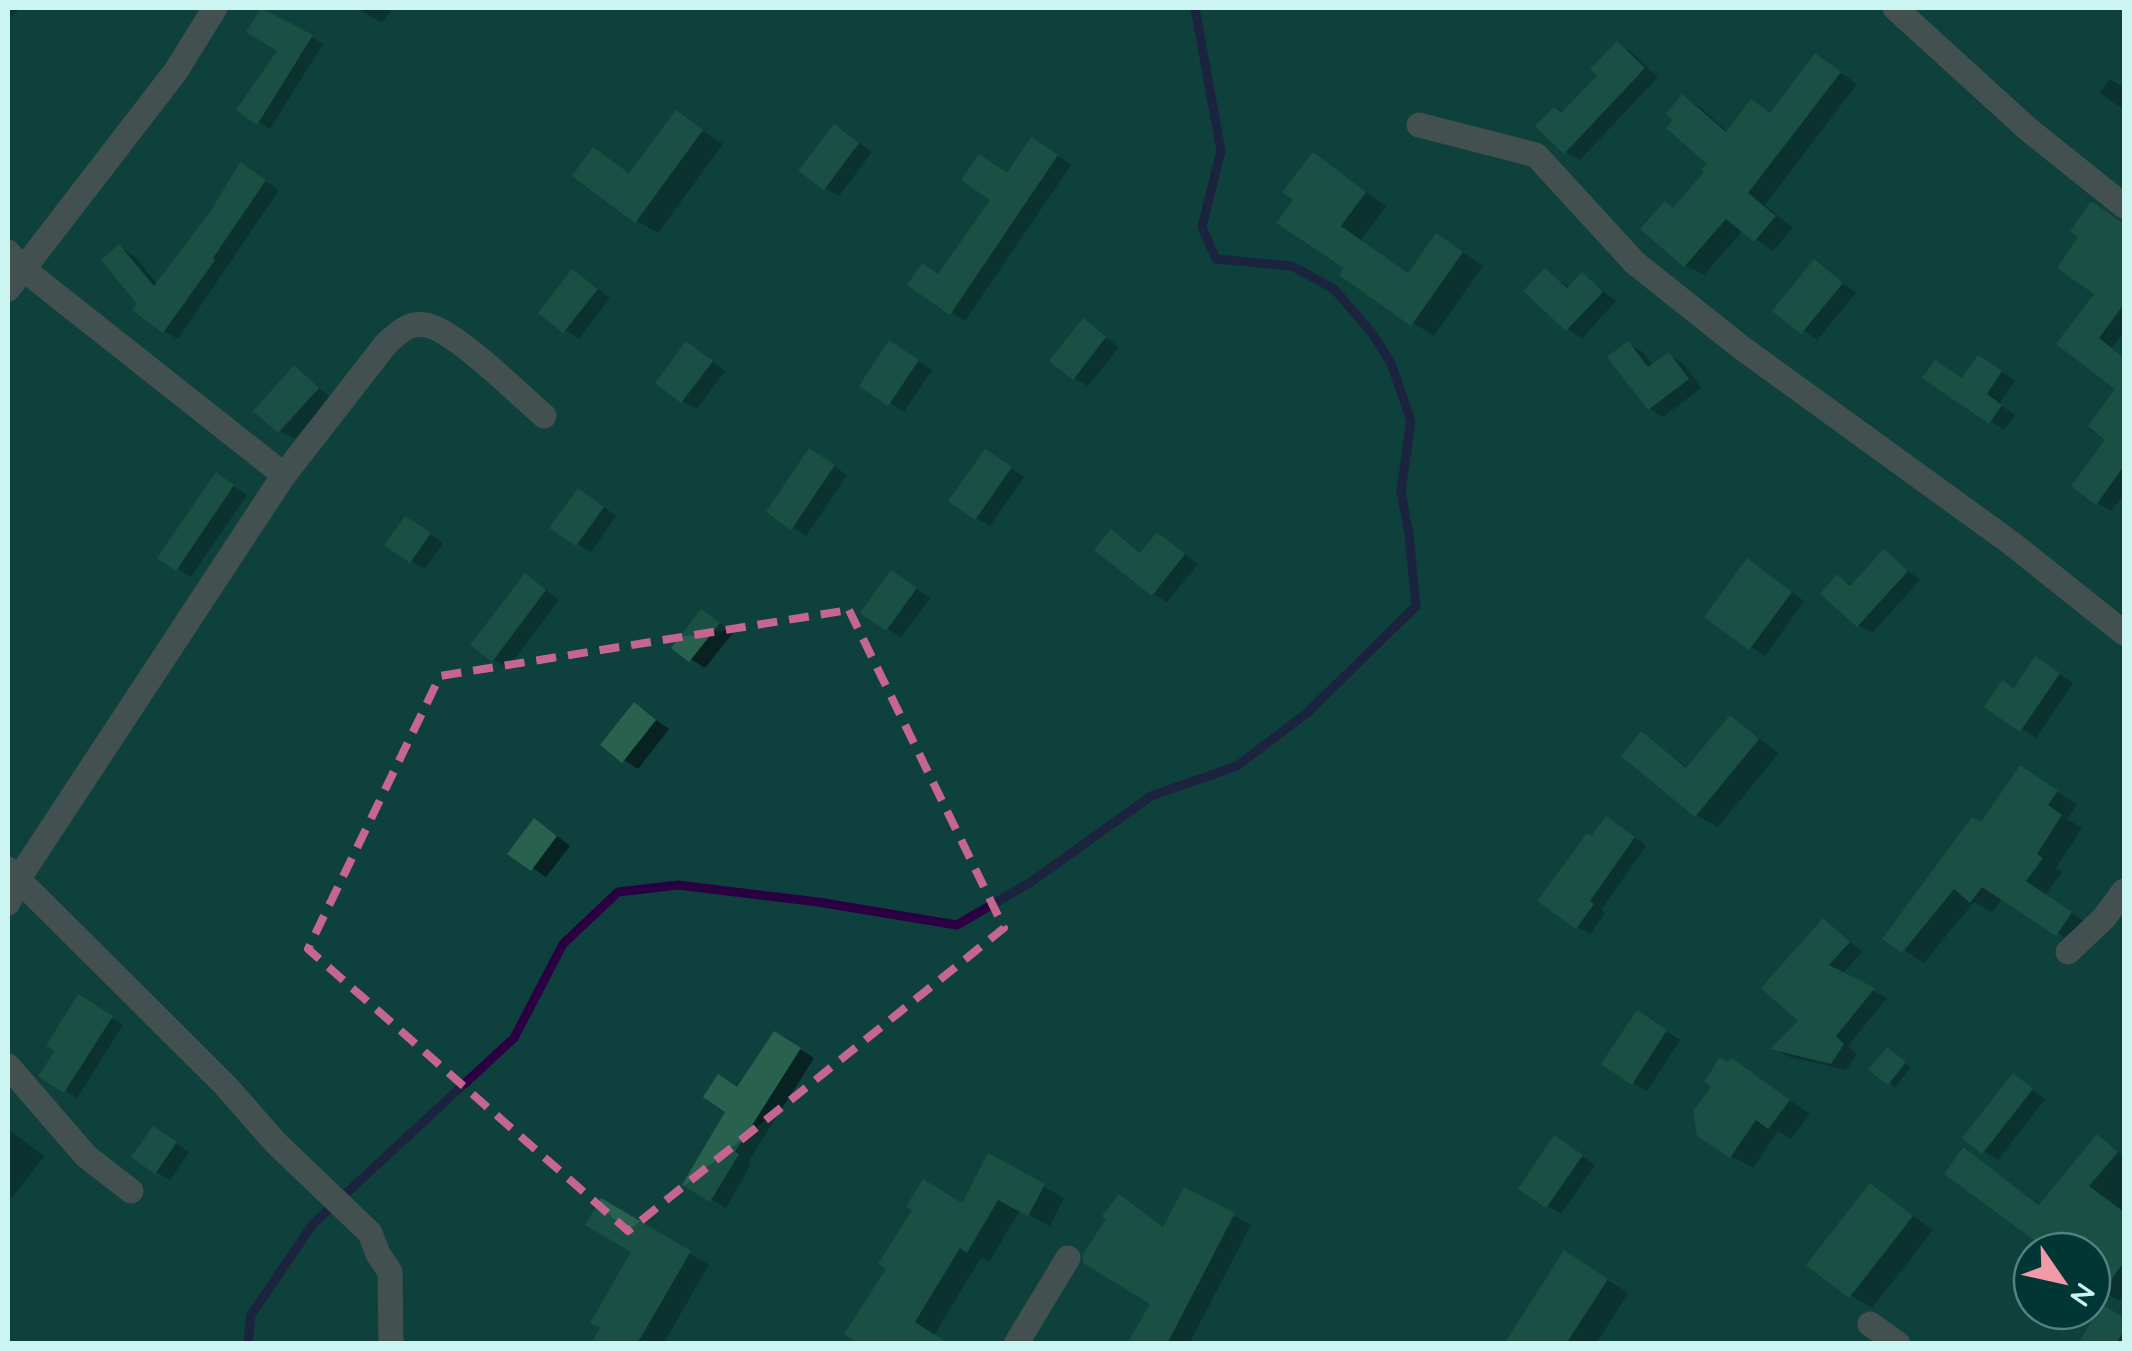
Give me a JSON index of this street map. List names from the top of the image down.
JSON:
{
  "north": "bottom right"
}
